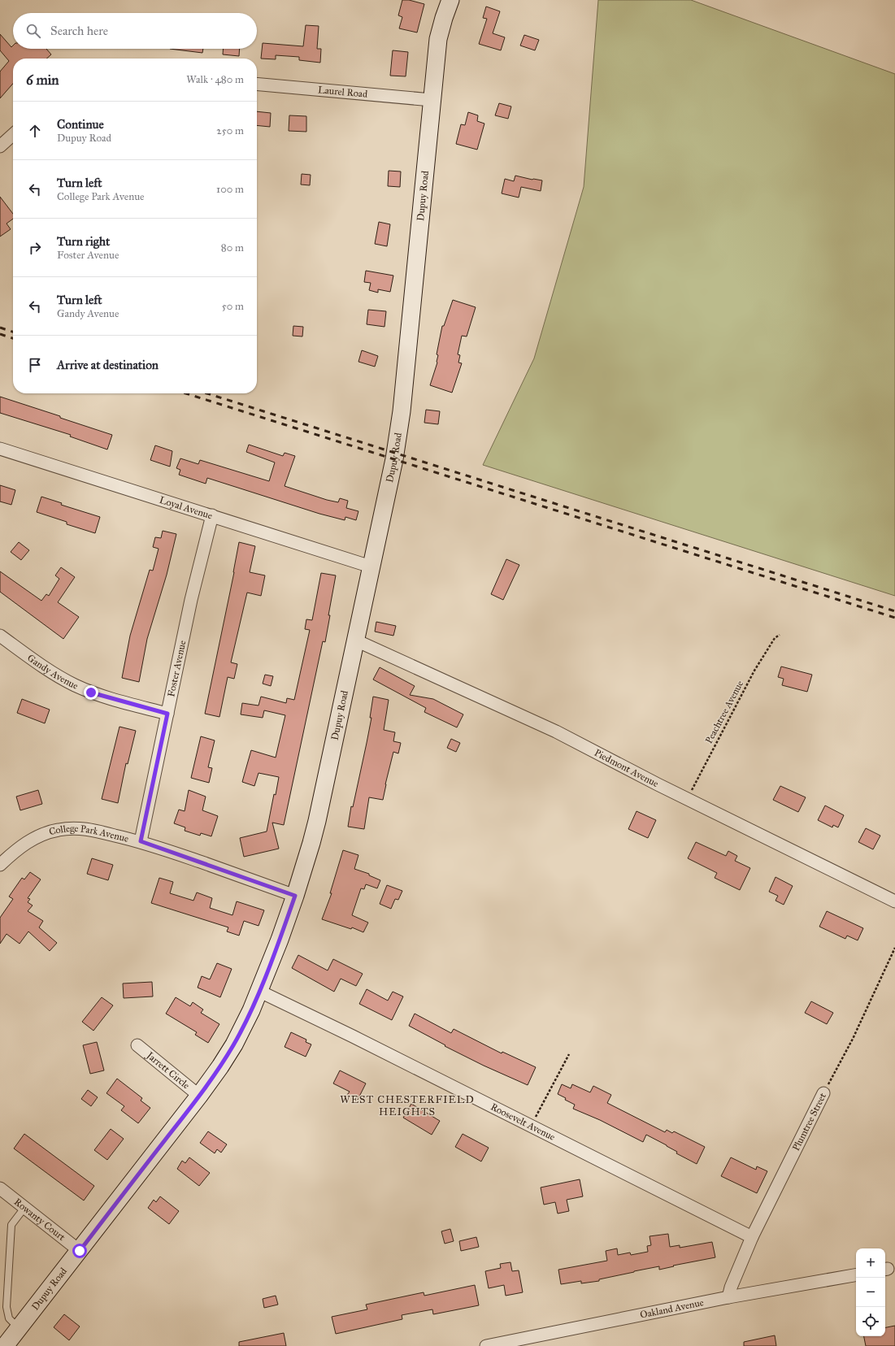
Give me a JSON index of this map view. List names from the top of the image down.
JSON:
{
  "streets": {
    "street": [
      "Laurel Road",
      "Dupuy Road",
      "Loyal Avenue",
      "Foster Avenue",
      "Gandy Avenue",
      "Piedmont Avenue",
      "College Park Avenue",
      "Jarrett Circle",
      "Roosevelt Avenue",
      "Plumtree Street",
      "Rowanty Court",
      "Oakland Avenue"
    ],
    "path": ["Peachtree Avenue"]
  },
  "crossings": [
    ["Laurel Road", "Dupuy Road"],
    ["Dupuy Road", "Loyal Avenue"],
    ["Dupuy Road", "Piedmont Avenue"],
    ["Dupuy Road", "College Park Avenue"],
    ["Dupuy Road", "Jarrett Circle"],
    ["Dupuy Road", "Roosevelt Avenue"],
    ["Dupuy Road", "Rowanty Court"],
    ["Loyal Avenue", "Foster Avenue"],
    ["Foster Avenue", "Gandy Avenue"],
    ["Foster Avenue", "College Park Avenue"],
    ["Peachtree Avenue", "Piedmont Avenue"],
    ["Roosevelt Avenue", "Plumtree Street"],
    ["Plumtree Street", "Oakland Avenue"]
  ],
  "districts": ["WEST CHESTERFIELD HEIGHTS"],
  "page": {
    "search": "Search here",
    "heading": ["6 min", "Walk · 480 m"],
    "list": [
      ["Continue", "Dupuy Road", "250 m"],
      ["Turn left", "College Park Avenue", "100 m"],
      ["Turn right", "Foster Avenue", "80 m"],
      ["Turn left", "Gandy Avenue", "50 m"],
      "Arrive at destination"
    ],
    "map_buttons": ["+", "−"]
  }
}
